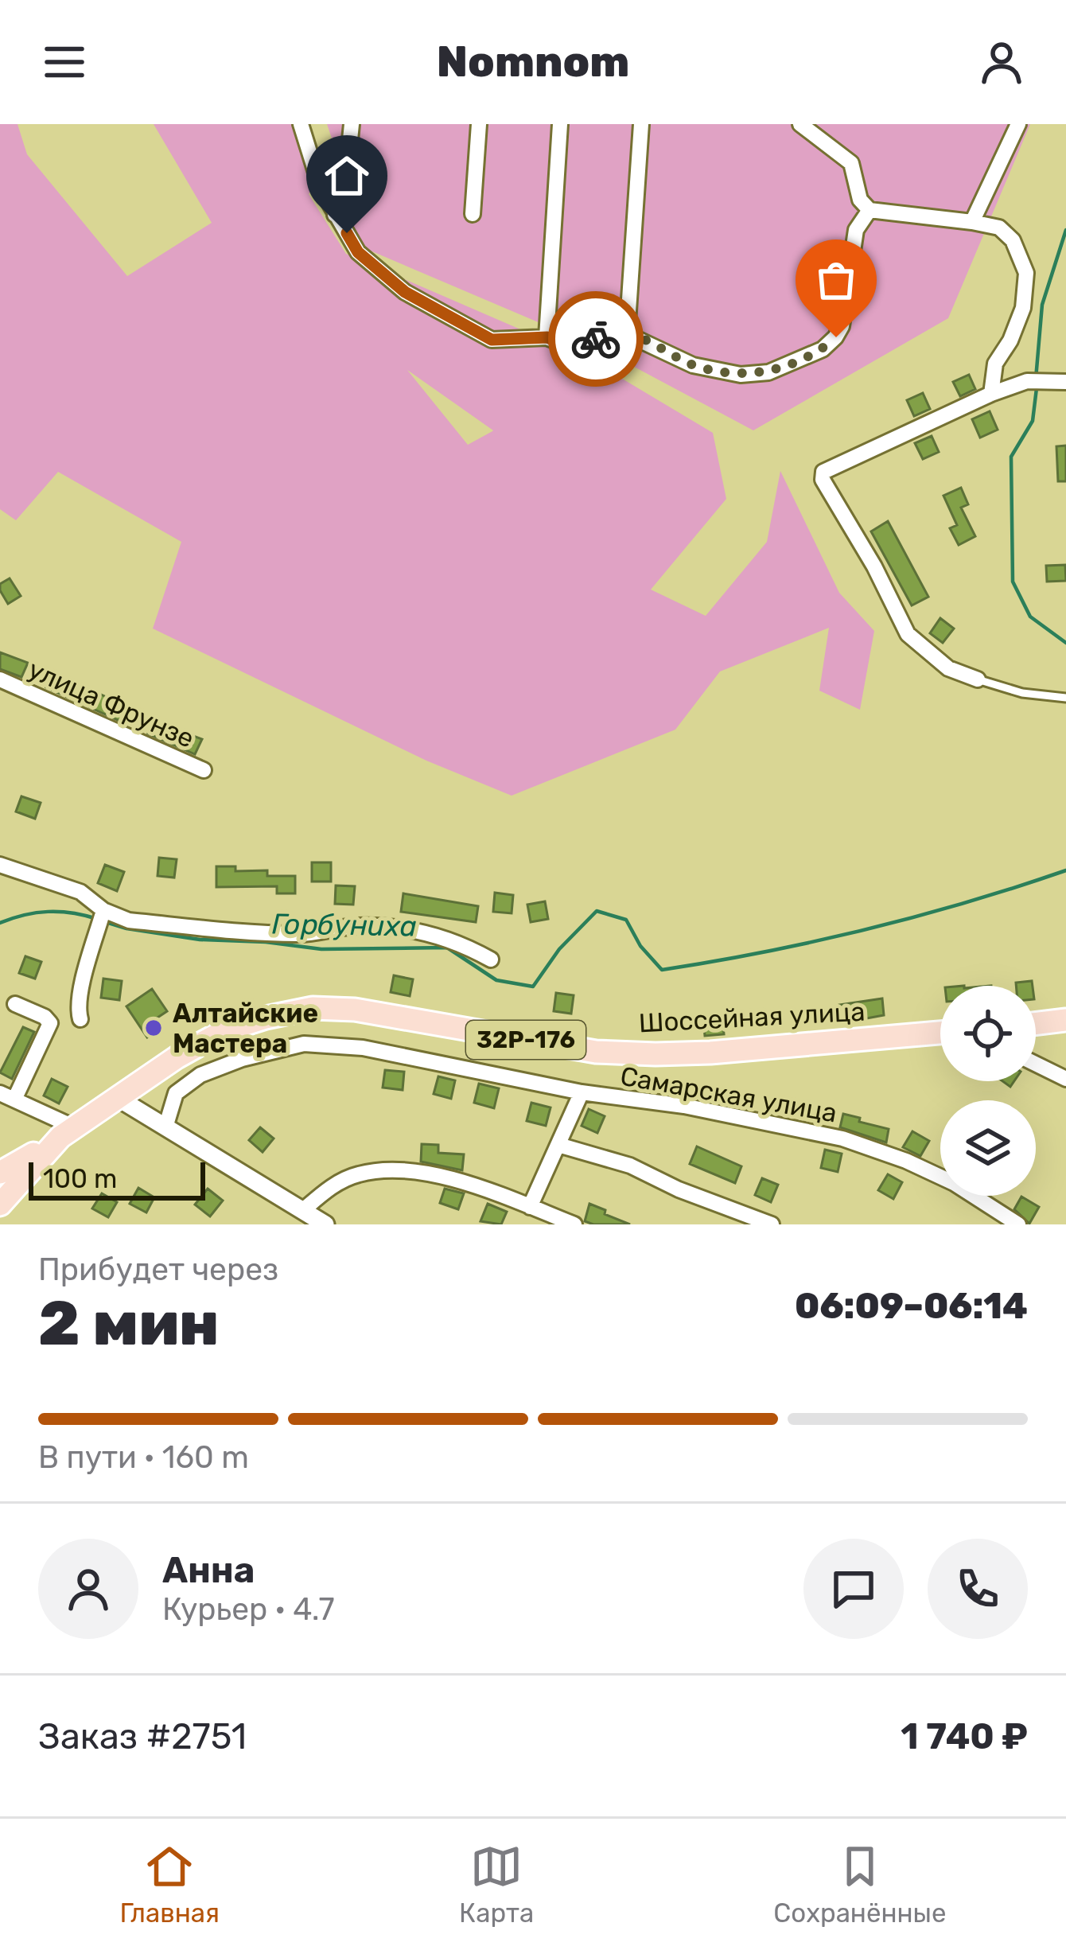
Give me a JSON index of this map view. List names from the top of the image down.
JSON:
{
  "streets": {
    "main road": ["Шоссейная улица", "32Р-176"],
    "street": ["улица Фрунзе", "Самарская улица"]
  },
  "crossings": [
    ["Шоссейная улица", "32Р-176"]
  ],
  "water": ["Горбуниха"],
  "places": ["Алтайские Мастера"],
  "scale_bar": "100 m",
  "page": {
    "header": "Nomnom",
    "scale": "100 m",
    "heading": ["2 мин", "Прибудет через", "06:09–06:14"],
    "panel": [
      "Анна",
      "Курьер · 4.7",
      "Заказ #2751",
      "1 740 ₽"
    ],
    "bar": "В пути · 160 m",
    "tabs": ["Главная", "Карта", "Сохранённые"]
  }
}
